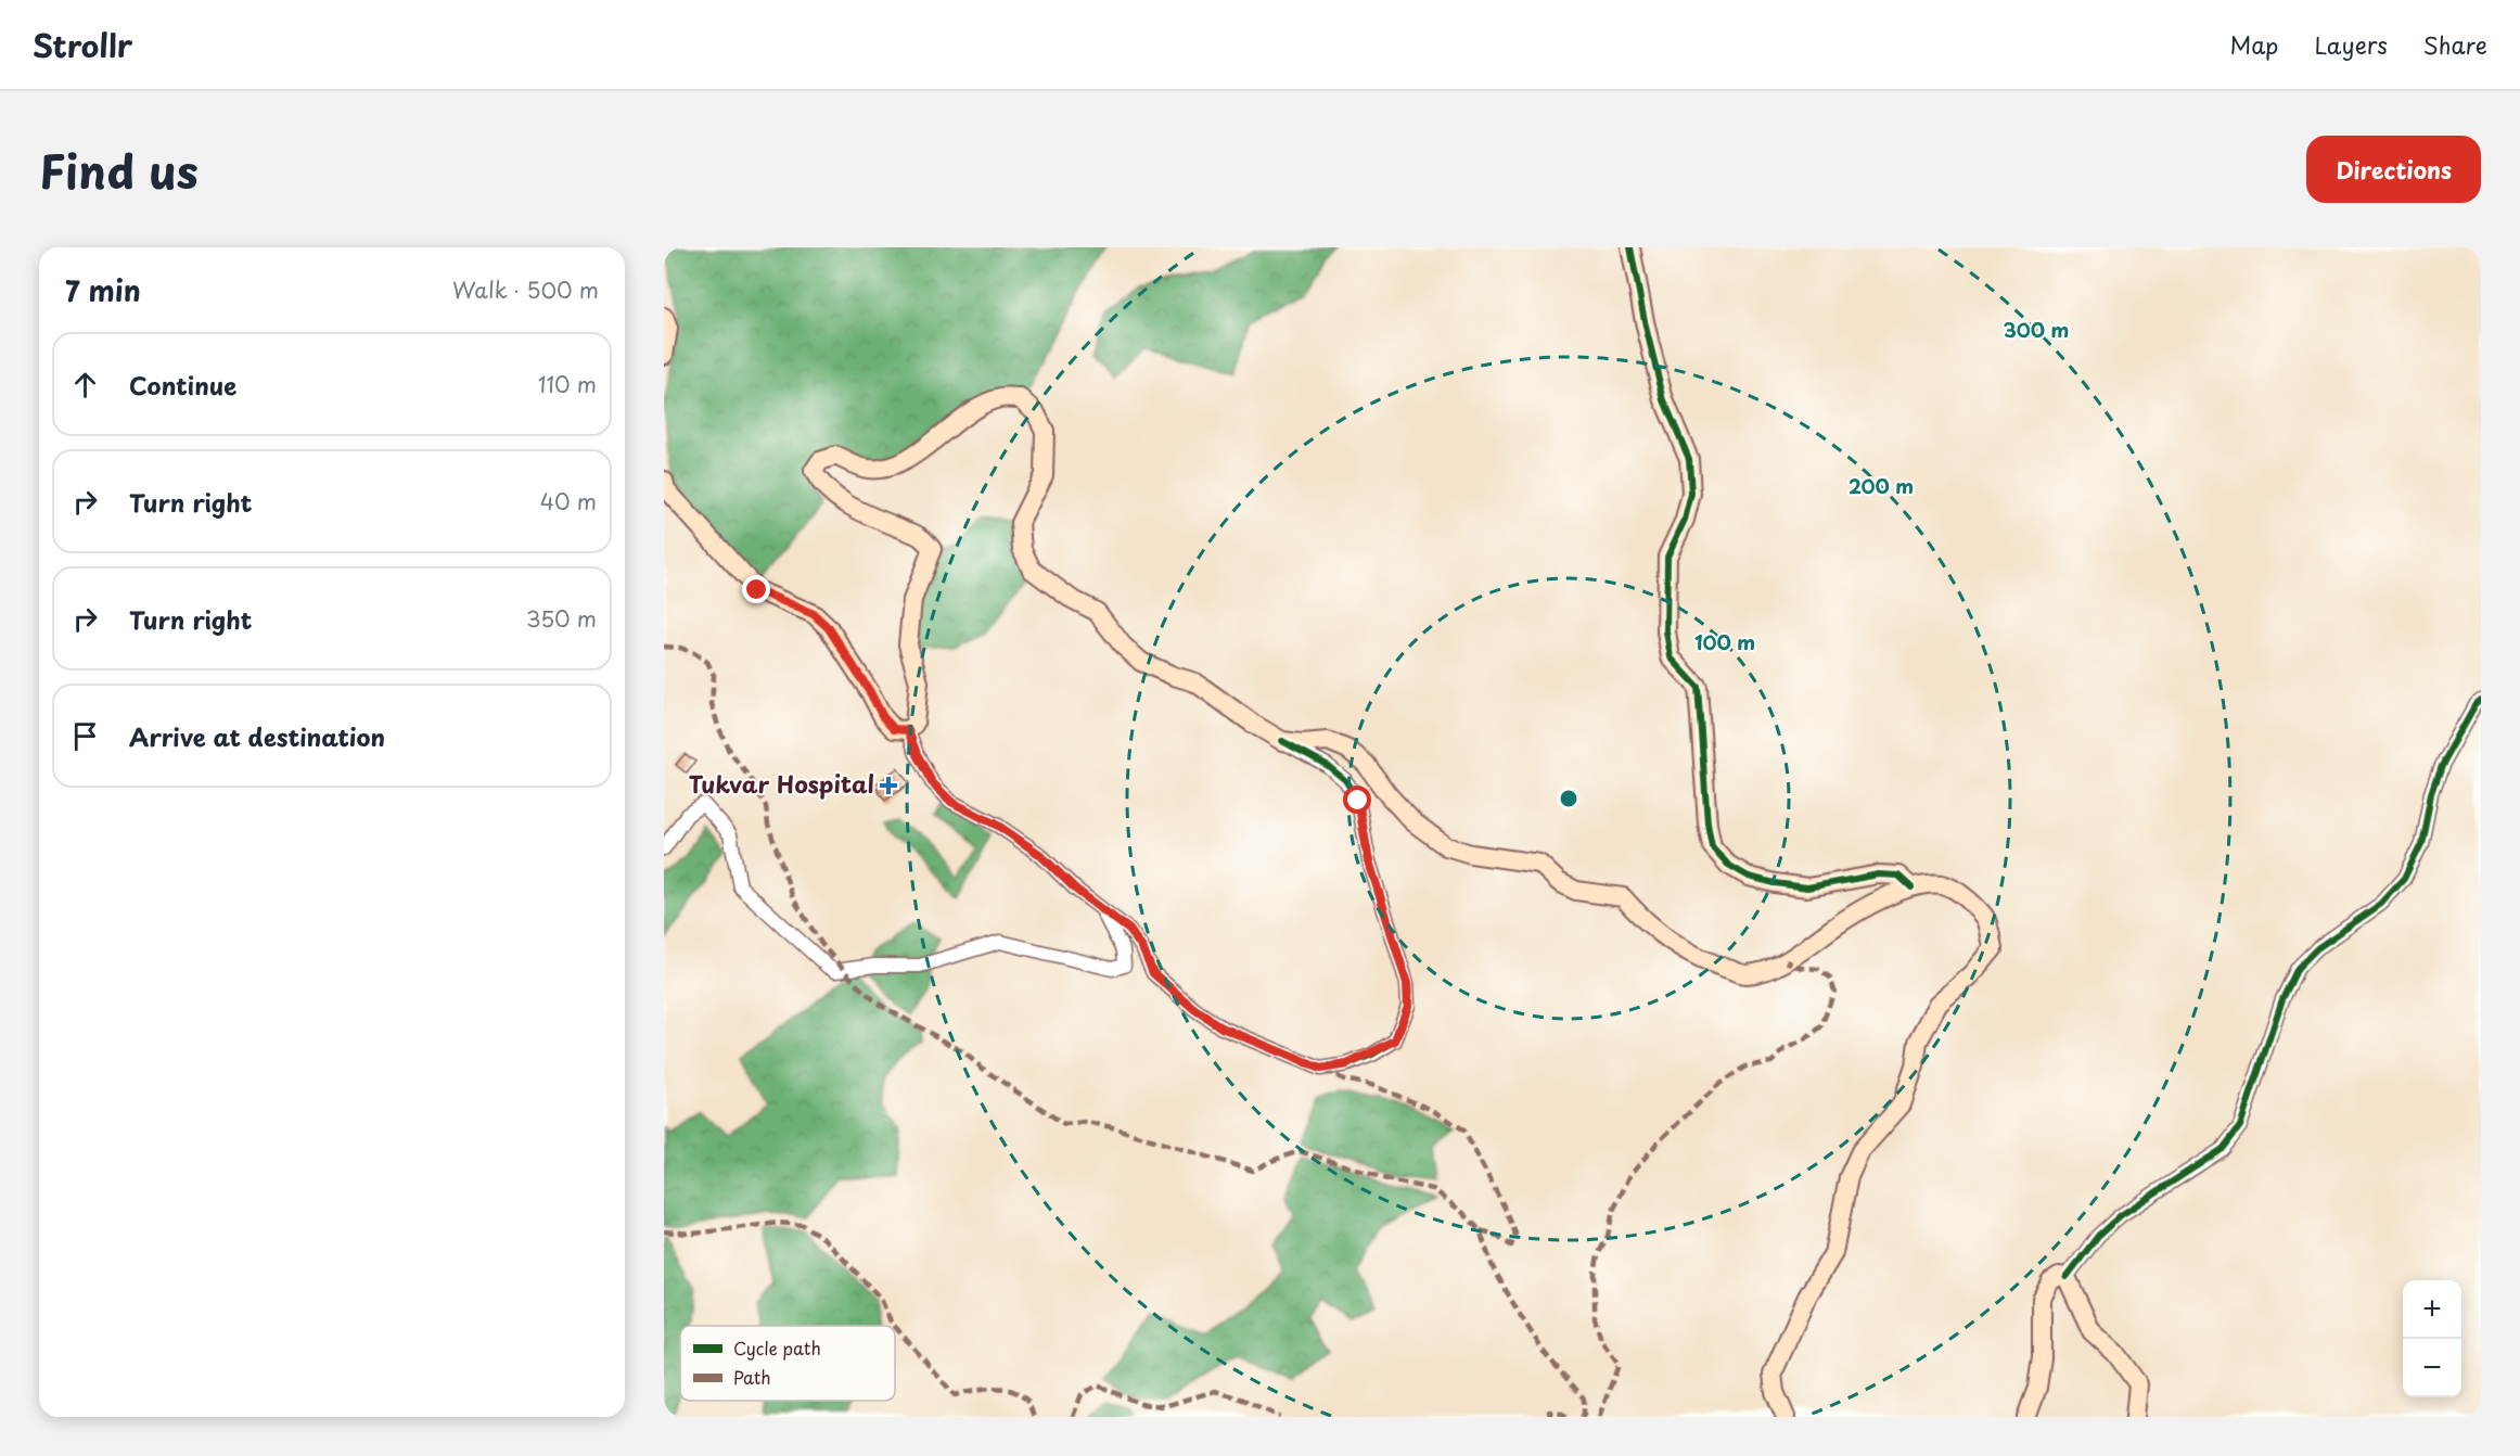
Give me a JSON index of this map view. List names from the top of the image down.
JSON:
{
  "places": {
    "health": ["Tukvar Hospital"]
  },
  "legend": ["Cycle path", "Path"],
  "page": {
    "header": "Strollr",
    "nav": ["Map", "Layers", "Share"],
    "title": "Find us",
    "buttons": "Directions",
    "heading": ["7 min", "Walk · 500 m"],
    "list": [
      ["Continue", "110 m"],
      ["Turn right", "40 m"],
      ["Turn right", "350 m"],
      "Arrive at destination"
    ],
    "map_buttons": ["+", "−"]
  },
  "rings": ["300 m", "200 m", "100 m"]
}
